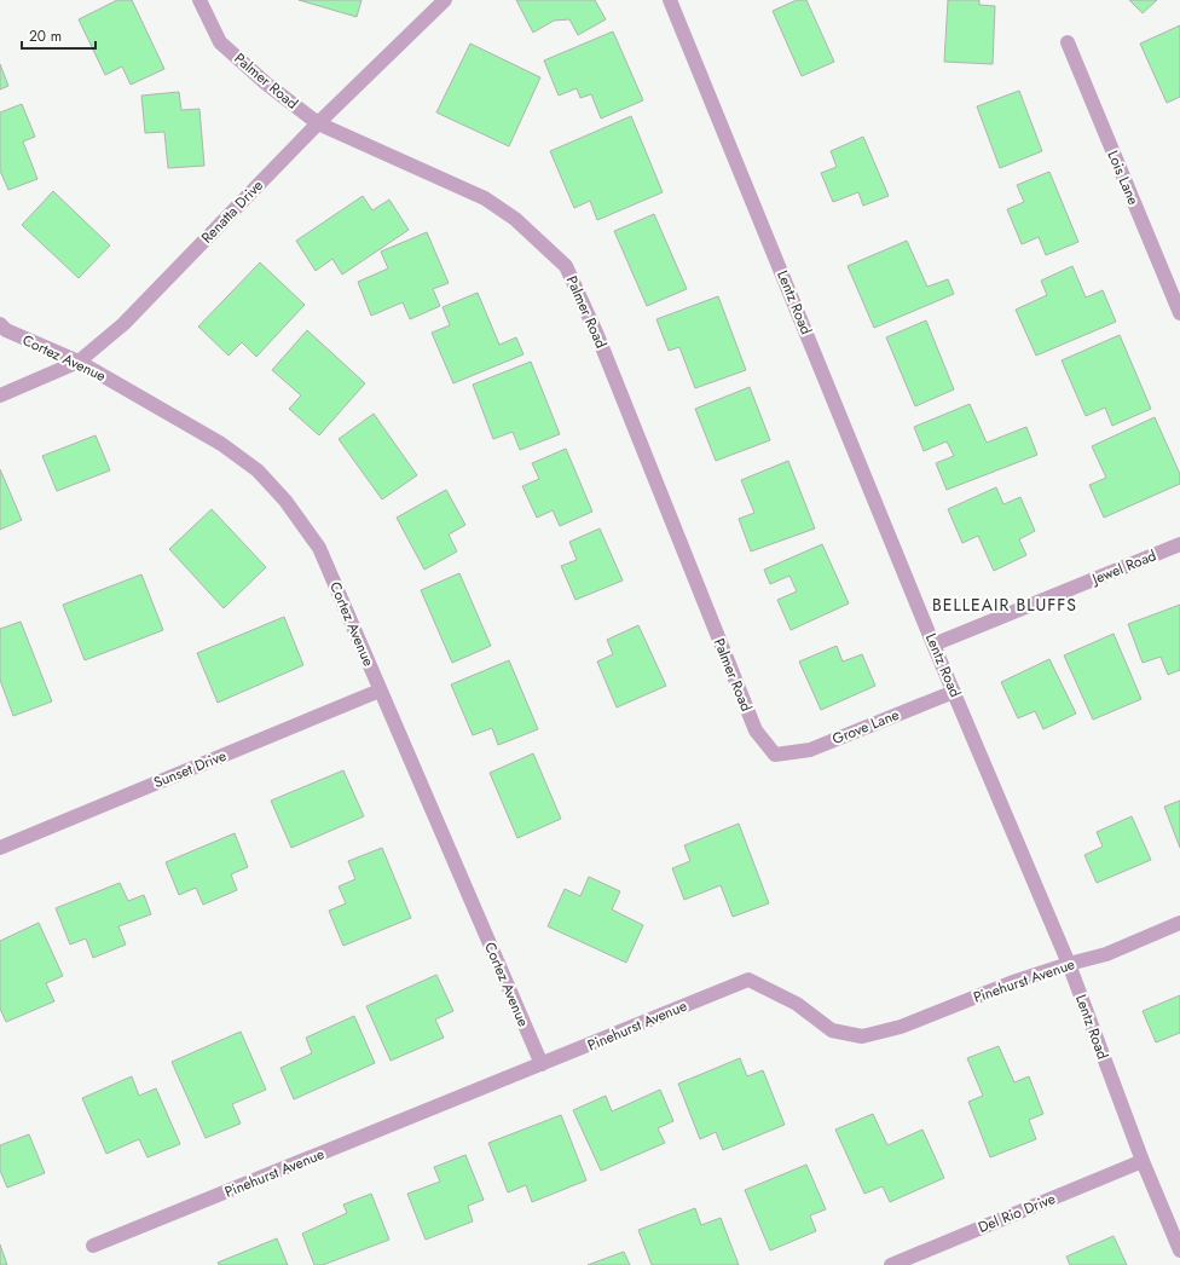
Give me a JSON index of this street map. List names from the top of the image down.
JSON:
{
  "streets": {
    "street": [
      "Palmer Road",
      "Lois Lane",
      "Renatta Drive",
      "Lentz Road",
      "Cortez Avenue",
      "Jewel Road",
      "Grove Lane",
      "Sunset Drive",
      "Pinehurst Avenue",
      "Del Rio Drive"
    ]
  },
  "crossings": [
    ["Palmer Road", "Renatta Drive"],
    ["Palmer Road", "Grove Lane"],
    ["Renatta Drive", "Cortez Avenue"],
    ["Lentz Road", "Jewel Road"],
    ["Lentz Road", "Grove Lane"],
    ["Lentz Road", "Pinehurst Avenue"],
    ["Lentz Road", "Del Rio Drive"],
    ["Cortez Avenue", "Sunset Drive"],
    ["Cortez Avenue", "Pinehurst Avenue"]
  ],
  "districts": ["BELLEAIR BLUFFS"],
  "scale_bar": "20 m"
}
